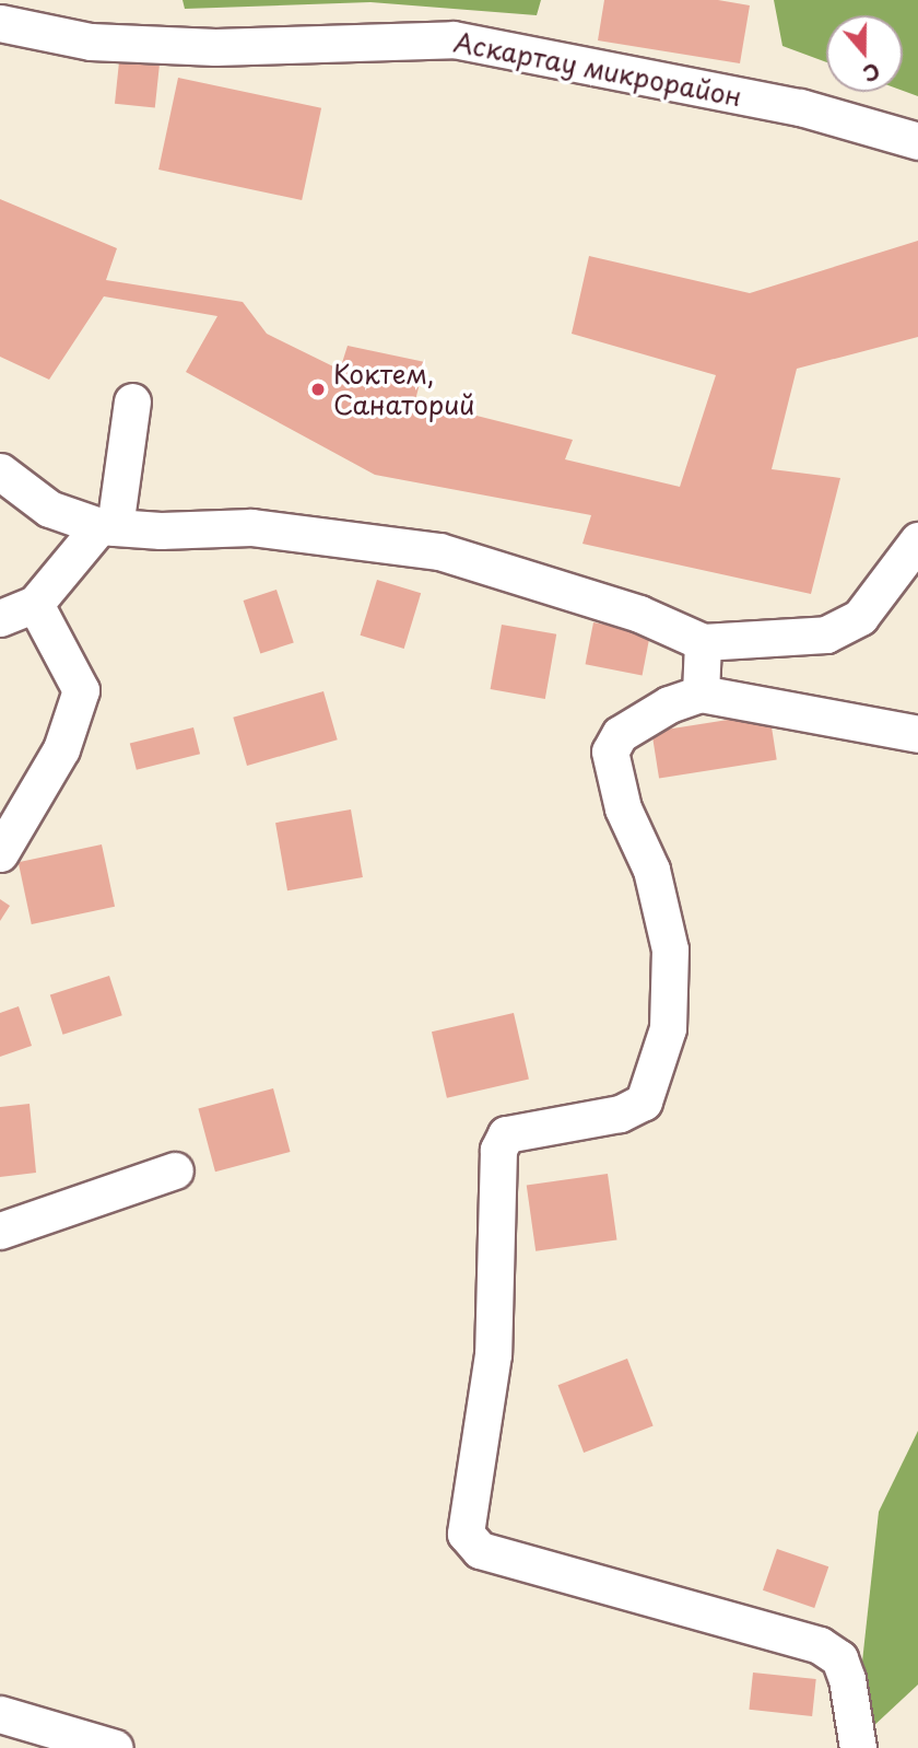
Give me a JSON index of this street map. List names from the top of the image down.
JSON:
{
  "streets": {
    "street": ["Аскартау микрорайон"]
  },
  "places": ["Коктем, Санаторий"],
  "north": "bottom"
}
